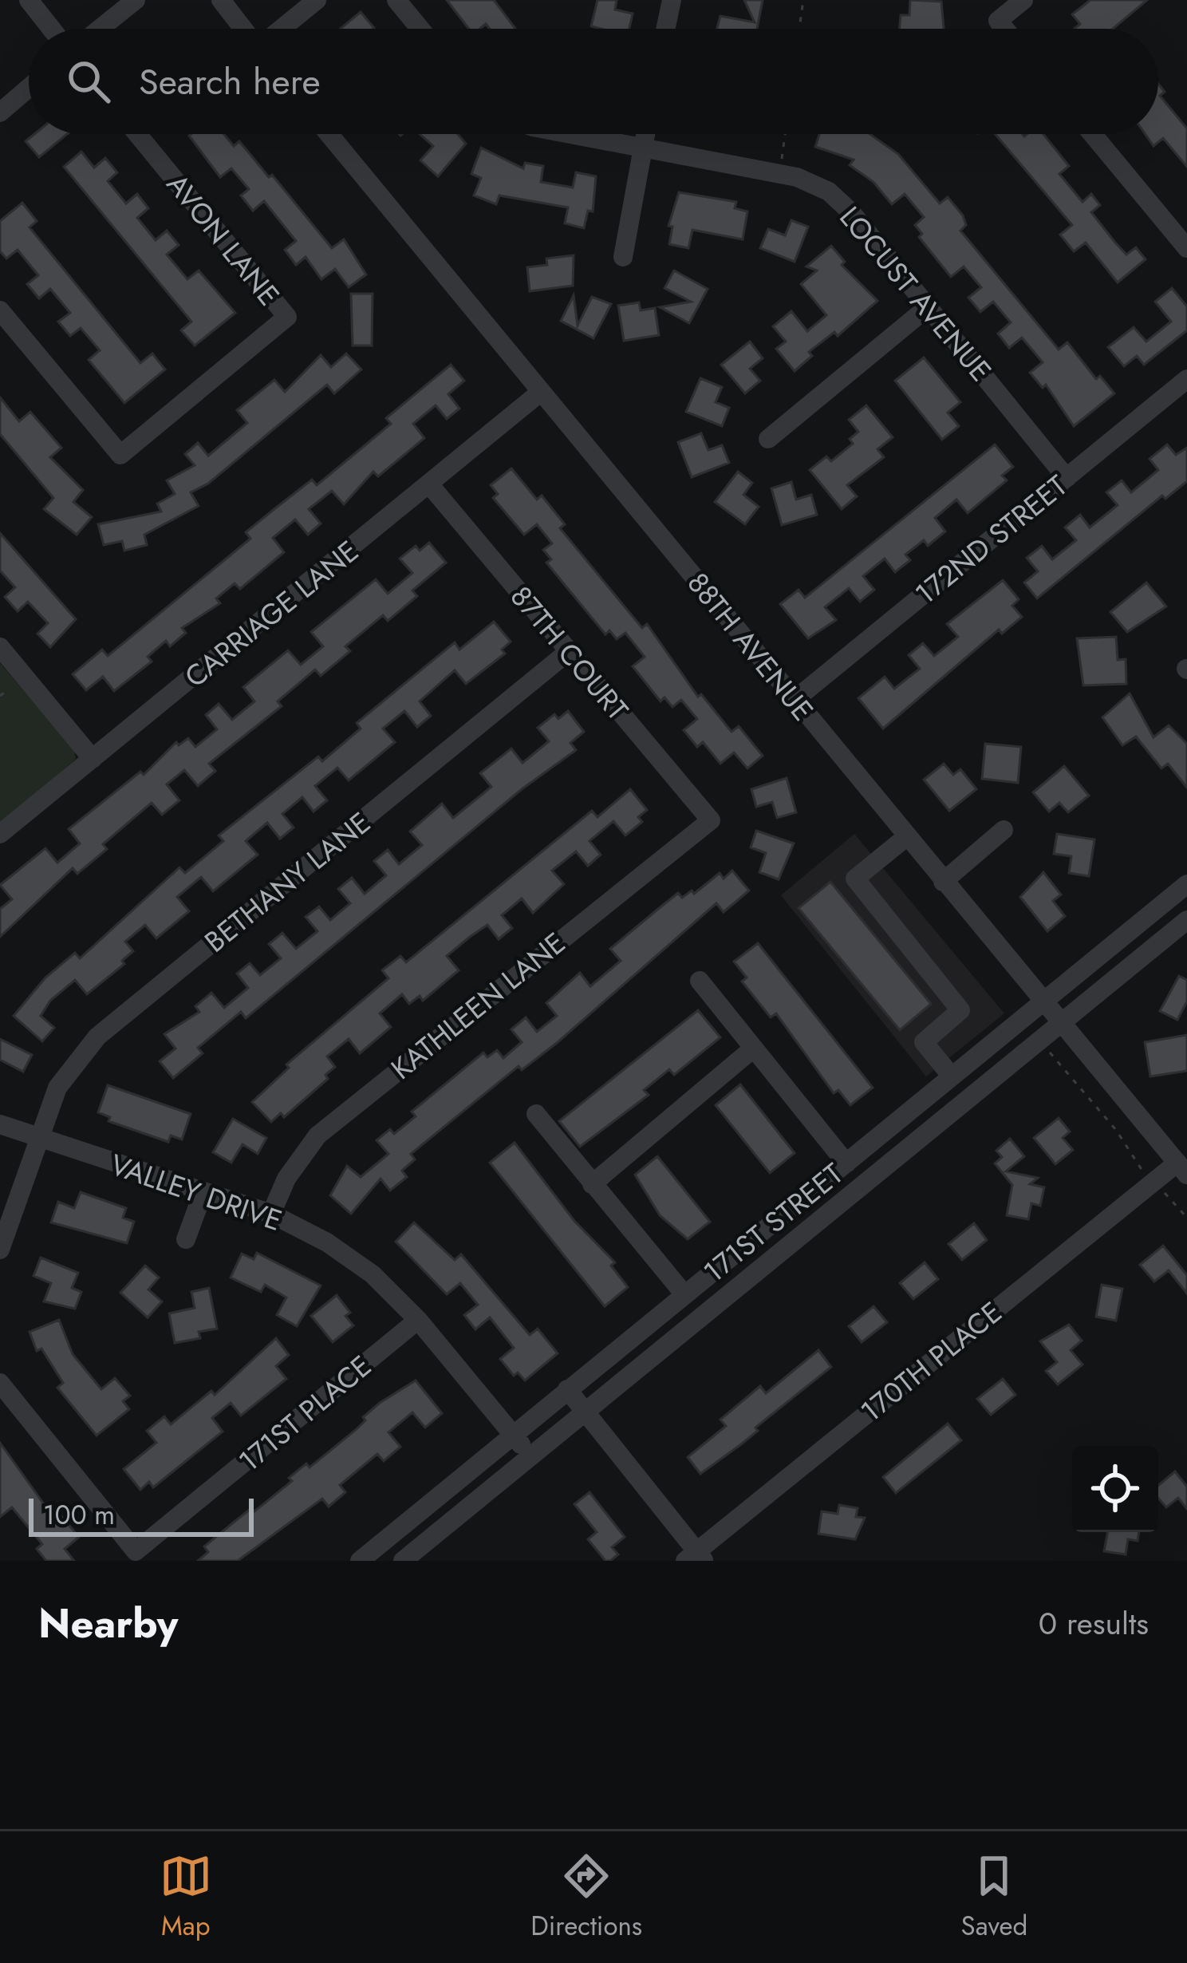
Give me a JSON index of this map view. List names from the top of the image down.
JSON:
{
  "streets": {
    "street": [
      "AVON LANE",
      "LOCUST AVENUE",
      "172ND STREET",
      "CARRIAGE LANE",
      "88TH AVENUE",
      "87TH COURT",
      "BETHANY LANE",
      "KATHLEEN LANE",
      "VALLEY DRIVE",
      "171ST STREET",
      "170TH PLACE",
      "171ST PLACE"
    ]
  },
  "crossings": [
    ["LOCUST AVENUE", "172ND STREET"],
    ["172ND STREET", "88TH AVENUE"],
    ["CARRIAGE LANE", "88TH AVENUE"],
    ["CARRIAGE LANE", "87TH COURT"],
    ["88TH AVENUE", "171ST STREET"],
    ["88TH AVENUE", "170TH PLACE"],
    ["87TH COURT", "BETHANY LANE"],
    ["87TH COURT", "KATHLEEN LANE"],
    ["BETHANY LANE", "VALLEY DRIVE"],
    ["KATHLEEN LANE", "VALLEY DRIVE"],
    ["VALLEY DRIVE", "171ST STREET"],
    ["VALLEY DRIVE", "171ST PLACE"]
  ],
  "scale_bar": "100 m",
  "page": {
    "search": "Search here",
    "scale": "100 m",
    "heading": ["Nearby", "0 results"],
    "nav": ["Map", "Directions", "Saved"]
  }
}
